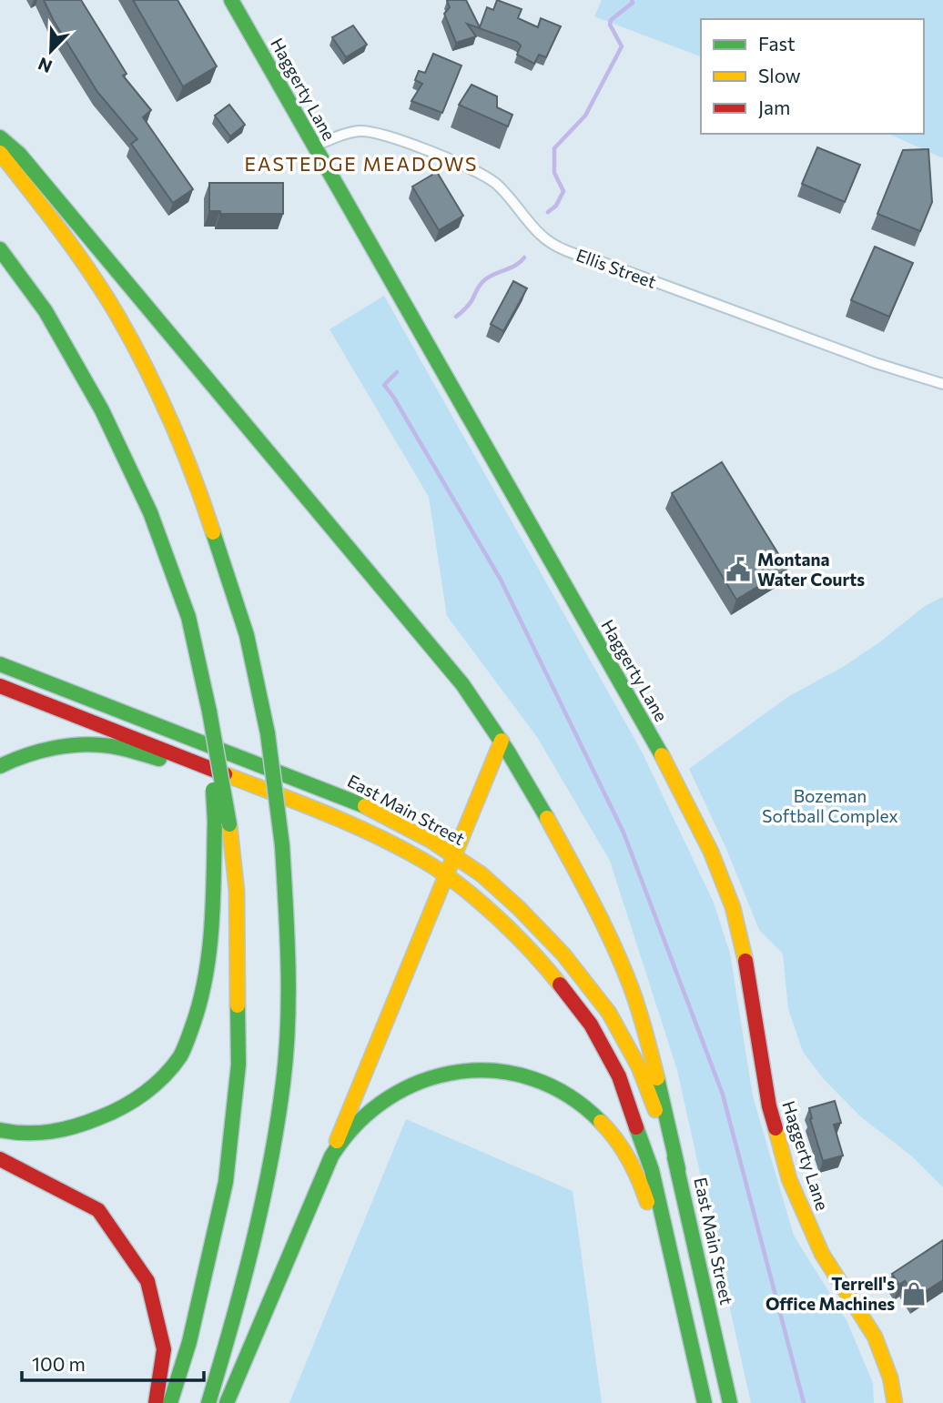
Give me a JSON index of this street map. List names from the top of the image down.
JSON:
{
  "streets": {
    "main road": ["Haggerty Lane", "East Main Street"],
    "street": ["Ellis Street"]
  },
  "crossings": [
    ["Haggerty Lane", "Ellis Street"]
  ],
  "districts": ["EASTEDGE MEADOWS"],
  "parks": ["Bozeman Softball Complex"],
  "places": {
    "public building": ["Montana Water Courts"],
    "shop": ["Terrell's Office Machines"]
  },
  "legend": ["Fast", "Slow", "Jam"],
  "scale_bar": "100 m",
  "north": "bottom left"
}
